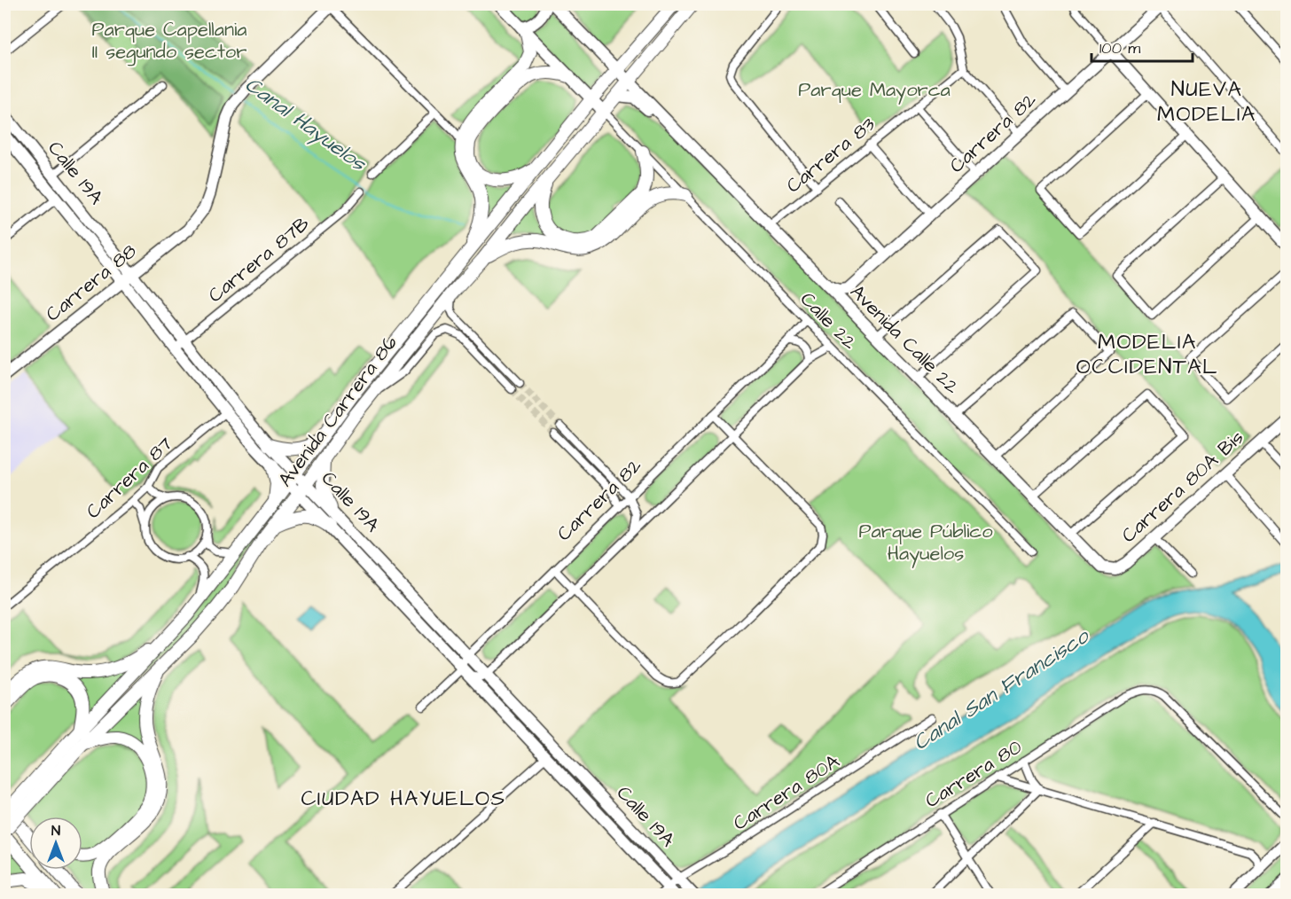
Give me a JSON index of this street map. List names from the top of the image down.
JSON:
{
  "streets": {
    "main road": ["Avenida Carrera 86"],
    "street": [
      "Carrera 82",
      "Carrera 83",
      "Calle 19A",
      "Carrera 87B",
      "Carrera 88",
      "Calle 22",
      "Avenida Calle 22",
      "Carrera 87",
      "Carrera 80A Bis",
      "Carrera 80",
      "Carrera 80A"
    ]
  },
  "crossings": [
    ["Carrera 82", "Calle 19A"],
    ["Carrera 82", "Calle 22"],
    ["Carrera 83", "Avenida Calle 22"],
    ["Calle 19A", "Carrera 87B"],
    ["Calle 19A", "Carrera 88"],
    ["Calle 19A", "Avenida Carrera 86"],
    ["Calle 19A", "Carrera 87"],
    ["Calle 19A", "Carrera 80A"],
    ["Calle 22", "Avenida Carrera 86"],
    ["Avenida Calle 22", "Avenida Carrera 86"],
    ["Avenida Calle 22", "Carrera 80A Bis"]
  ],
  "districts": ["NUEVA MODELIA", "MODELIA OCCIDENTAL", "CIUDAD HAYUELOS"],
  "water": ["Canal Hayuelos", "Canal San Francisco"],
  "parks": ["Parque Capellania II segundo sector", "Parque Mayorca", "Parque Público Hayuelos"],
  "scale_bar": "100 m",
  "north": "top"
}
